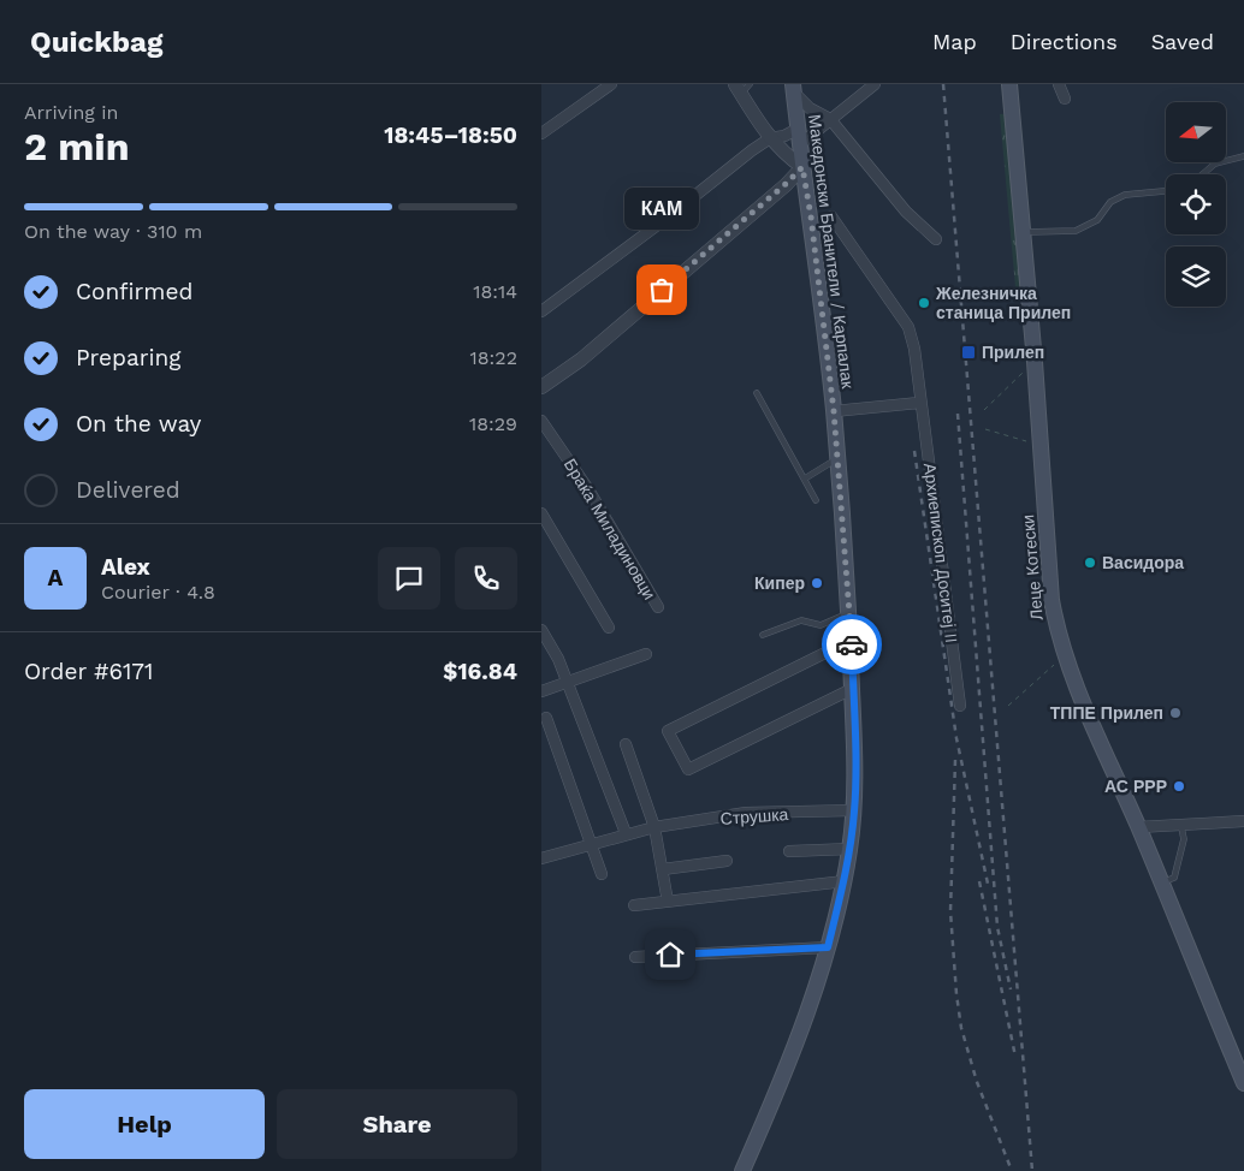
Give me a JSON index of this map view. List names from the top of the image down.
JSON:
{
  "streets": {
    "main road": ["Македонски Бранители / Карпалак", "Леце Котески"],
    "street": ["Браќа Миладиновци", "Архиепископ Доситеј II", "Струшка"]
  },
  "crossings": [
    ["Македонски Бранители / Карпалак", "Струшка"]
  ],
  "places": {
    "other": [
      "КАМ",
      "Железничка станица Прилеп",
      "Васидора",
      "Кипер",
      "ТППЕ Прилеп",
      "АС РРР"
    ],
    "transit": ["Прилеп"]
  },
  "north": "left",
  "page": {
    "header": "Quickbag",
    "nav": ["Map", "Directions", "Saved"],
    "heading": ["2 min", "Arriving in", "18:45–18:50"],
    "panel": [
      "Alex",
      "Courier · 4.8",
      "Order #6171",
      "$16.84"
    ],
    "bar": "On the way · 310 m",
    "bubble": "КАМ",
    "list": [
      ["Confirmed", "18:14"],
      ["Preparing", "18:22"],
      ["On the way", "18:29"],
      "Delivered"
    ],
    "round": "A",
    "buttons": ["Help", "Share"]
  }
}
